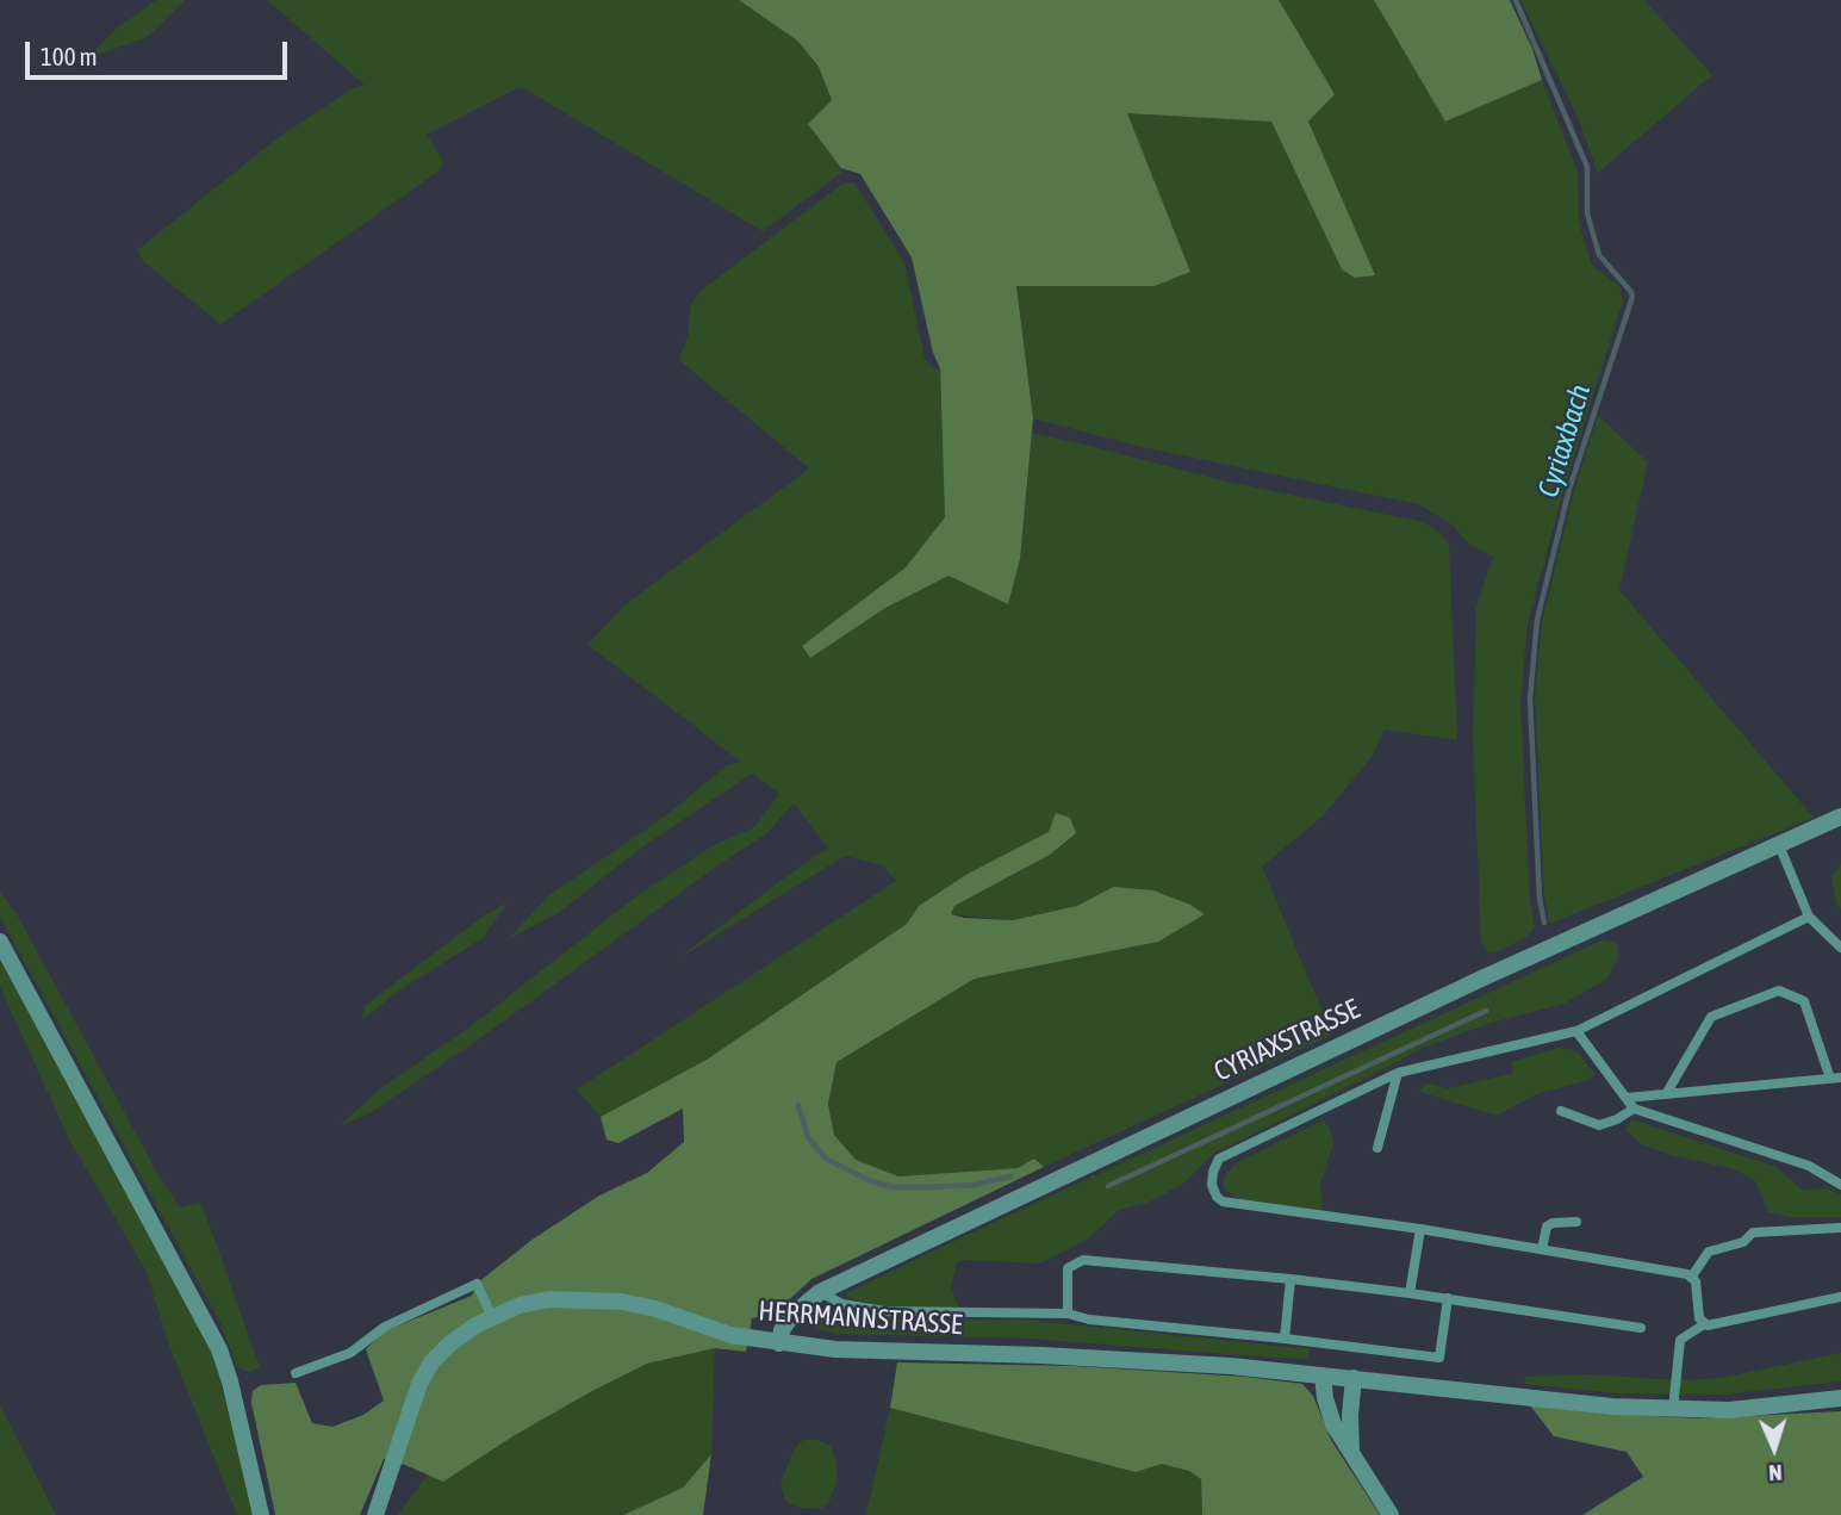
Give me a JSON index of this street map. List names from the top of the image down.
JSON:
{
  "streets": {
    "street": ["CYRIAXSTRASSE", "HERRMANNSTRASSE"]
  },
  "crossings": [
    ["CYRIAXSTRASSE", "HERRMANNSTRASSE"]
  ],
  "water": ["Cyriaxbach"],
  "scale_bar": "100 m",
  "north": "bottom"
}
